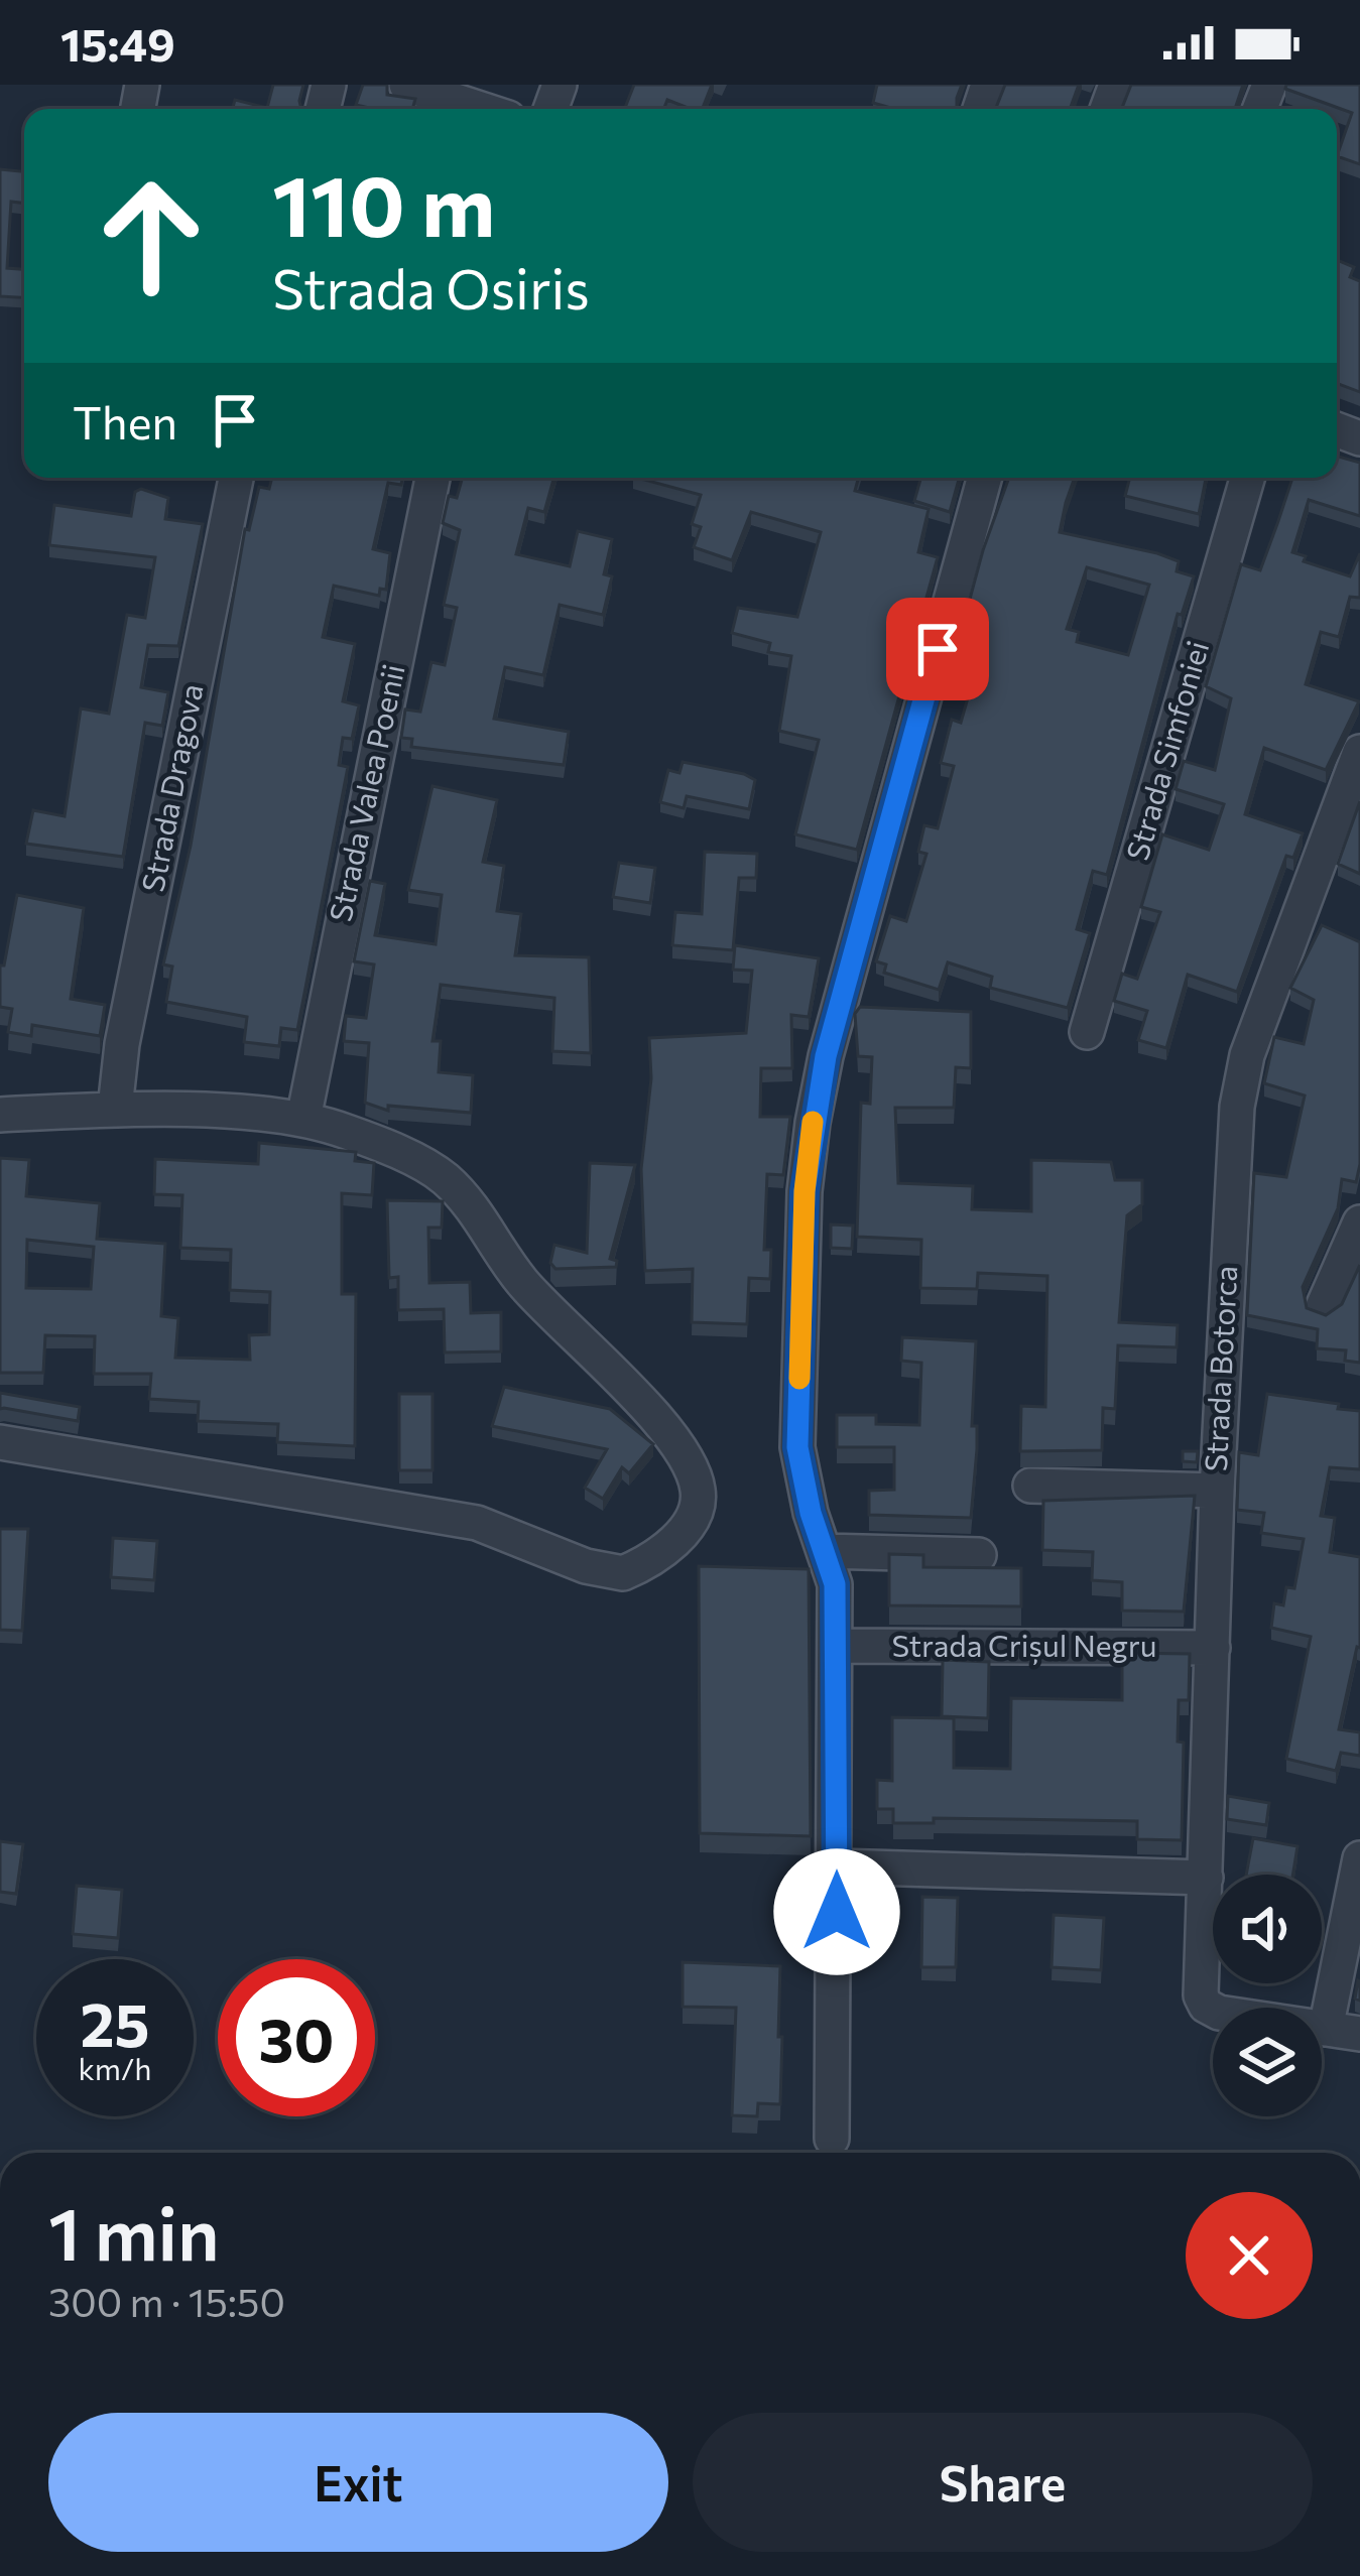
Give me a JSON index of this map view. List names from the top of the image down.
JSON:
{
  "streets": {
    "street": [
      "Strada Simfoniei",
      "Strada Dragova",
      "Strada Valea Poenii",
      "Strada Botorca",
      "Strada Crișul Negru"
    ]
  },
  "crossings": [
    ["Strada Botorca", "Strada Crișul Negru"]
  ],
  "page": {
    "status": "15:49",
    "turn": ["110 m", "Strada Osiris"],
    "then": "Then",
    "speed": "25 km/h",
    "limit": "30",
    "heading": ["1 min", "300 m · 15:50"],
    "buttons": ["Exit", "Share"]
  }
}
